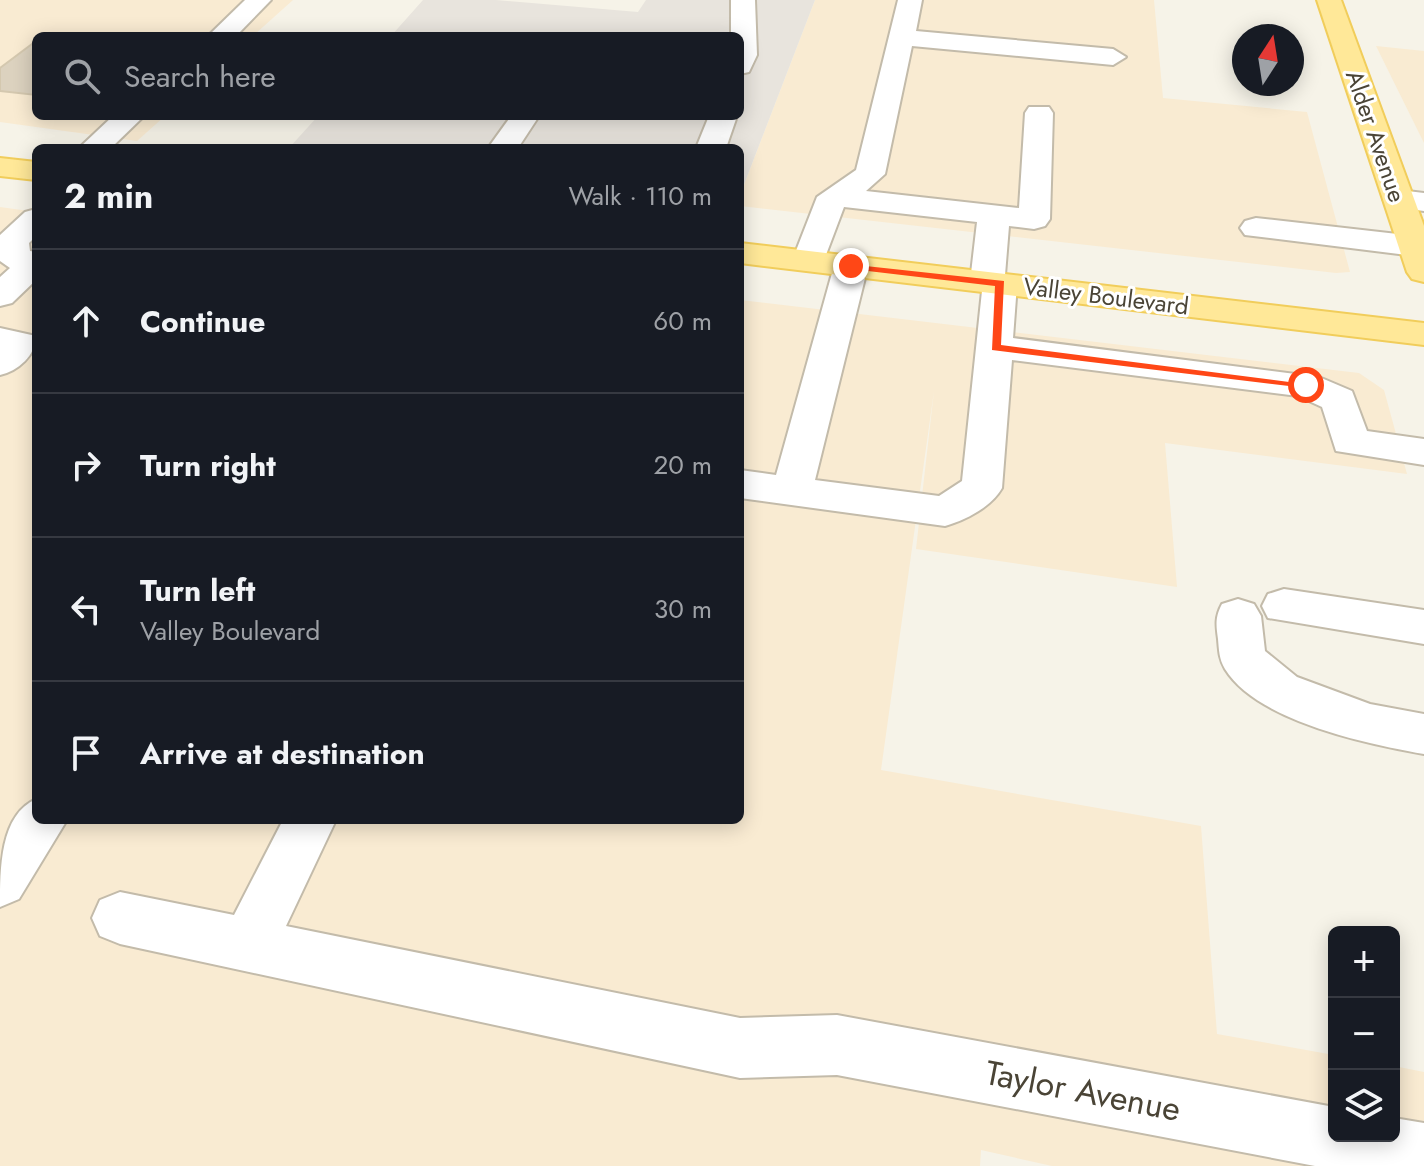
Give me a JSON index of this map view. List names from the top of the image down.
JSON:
{
  "streets": {
    "main road": ["Alder Avenue", "Valley Boulevard"],
    "lane": ["Taylor Avenue"]
  },
  "north": "top",
  "page": {
    "search": "Search here",
    "heading": ["2 min", "Walk · 110 m"],
    "list": [
      ["Continue", "60 m"],
      ["Turn right", "20 m"],
      ["Turn left", "Valley Boulevard", "30 m"],
      "Arrive at destination"
    ],
    "map_buttons": ["+", "−"]
  }
}
